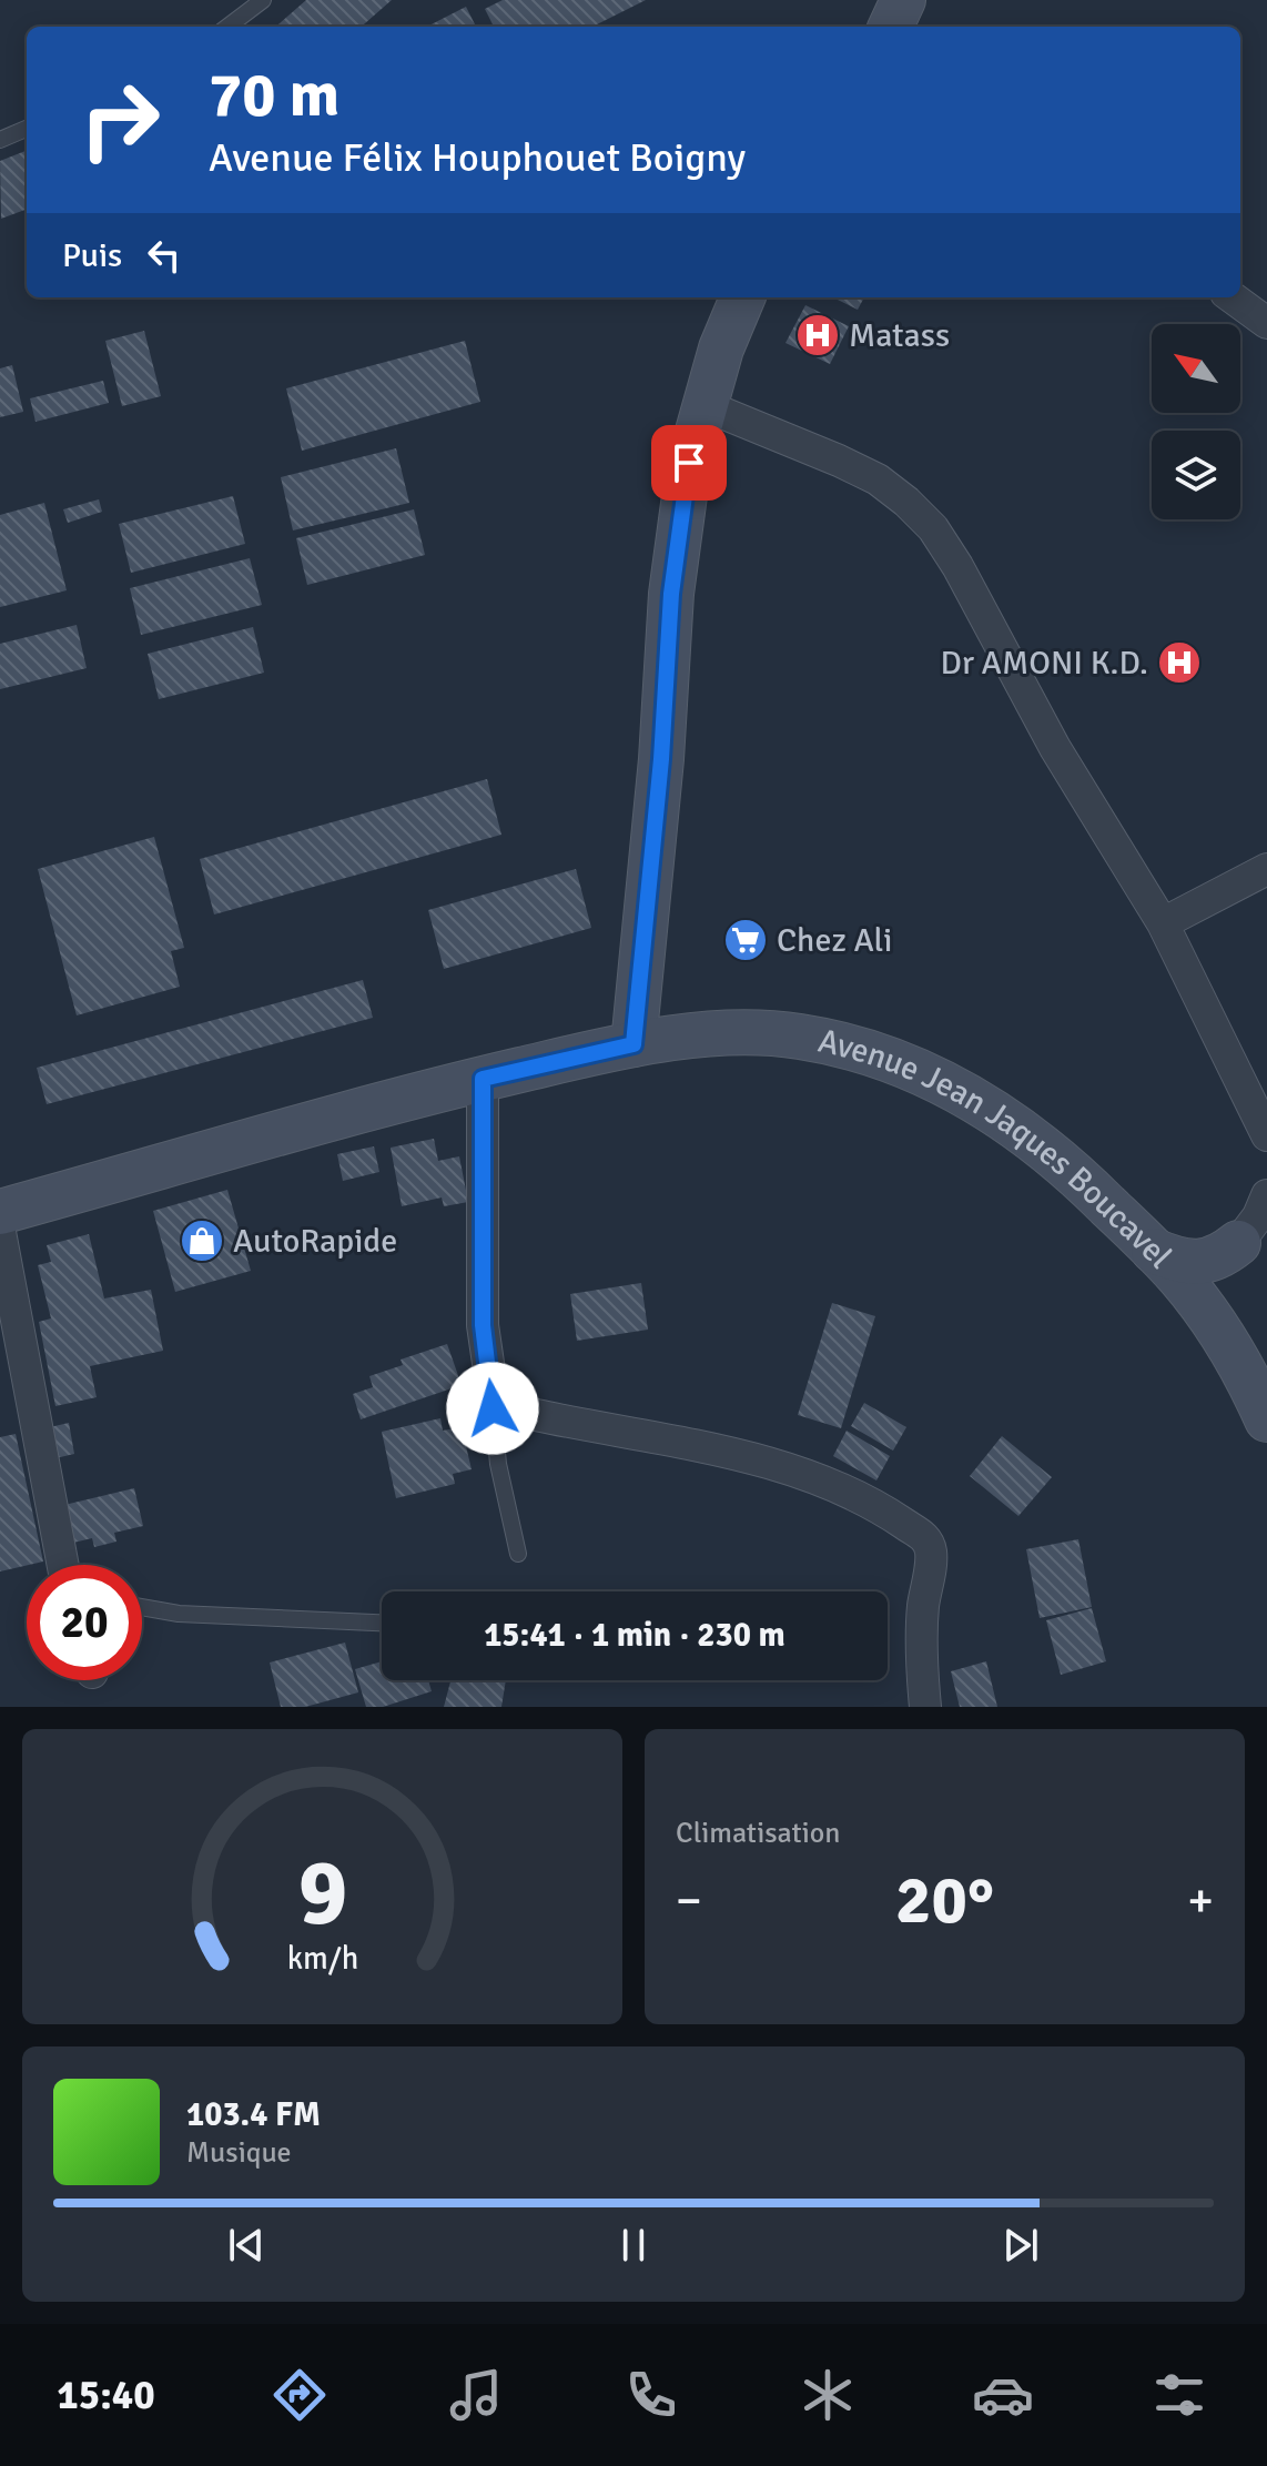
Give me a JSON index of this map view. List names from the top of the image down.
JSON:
{
  "streets": {
    "main road": ["Avenue Jean Jaques Boucavel"]
  },
  "places": {
    "hospital": ["Matass", "Dr AMONI K.D."],
    "supermarket": ["Chez Ali"],
    "shop": ["AutoRapide"]
  },
  "north": "top left",
  "page": {
    "turn": ["70 m", "Avenue Félix Houphouet Boigny"],
    "then": "Puis",
    "limit": "20",
    "trip": "15:41 · 1 min · 230 m",
    "tile": "Climatisation",
    "heat": ["−", "20°", "+"],
    "song": ["103.4 FM", "Musique"],
    "tabs": "15:40",
    "gauge": ["9", "km/h"]
  }
}
